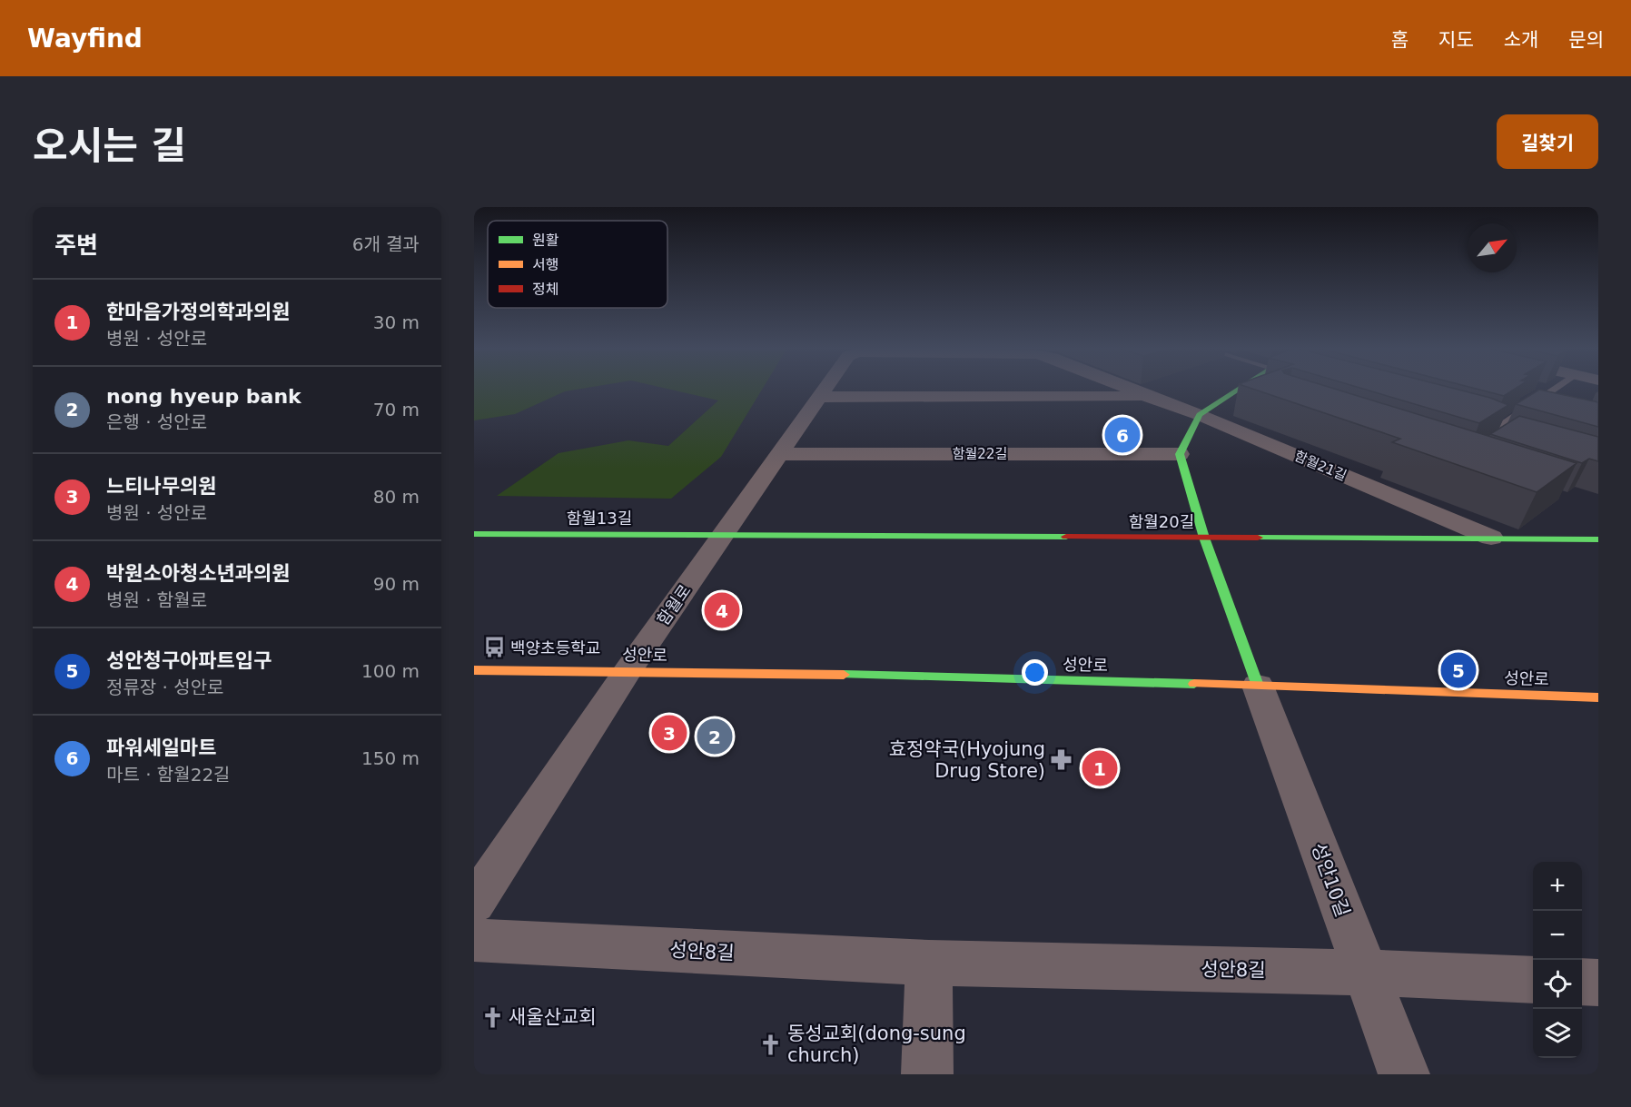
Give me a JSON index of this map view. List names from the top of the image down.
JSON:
{
  "streets": {
    "street": [
      "함월22길",
      "함월21길",
      "함월13길",
      "함월20길",
      "함월로",
      "성안로",
      "성안10길",
      "성안8길"
    ]
  },
  "crossings": [
    ["함월22길", "함월로"],
    ["함월21길", "함월20길"],
    ["함월21길", "함월로"],
    ["함월13길", "함월20길"],
    ["함월13길", "함월로"],
    ["함월20길", "함월로"],
    ["함월로", "성안로"],
    ["성안로", "성안10길"],
    ["성안10길", "성안8길"]
  ],
  "places": {
    "bus stop": ["백양초등학교"],
    "pharmacy": ["효정약국(Hyojung Drug Store)"],
    "church": ["새울산교회", "동성교회(dong-sung church)"]
  },
  "legend": ["원활", "서행", "정체"],
  "north": "top right",
  "page": {
    "header": "Wayfind",
    "nav": [
      "홈",
      "지도",
      "소개",
      "문의"
    ],
    "title": "오시는 길",
    "buttons": "길찾기",
    "heading": ["주변", "6개 결과"],
    "list": [
      {
        "mark": "1",
        "name": "한마음가정의학과의원",
        "note": "병원 · 성안로",
        "value": "30 m"
      },
      {
        "mark": "2",
        "name": "nong hyeup bank",
        "note": "은행 · 성안로",
        "value": "70 m"
      },
      {
        "mark": "3",
        "name": "느티나무의원",
        "note": "병원 · 성안로",
        "value": "80 m"
      },
      {
        "mark": "4",
        "name": "박원소아청소년과의원",
        "note": "병원 · 함월로",
        "value": "90 m"
      },
      {
        "mark": "5",
        "name": "성안청구아파트입구",
        "note": "정류장 · 성안로",
        "value": "100 m"
      },
      {
        "mark": "6",
        "name": "파워세일마트",
        "note": "마트 · 함월22길",
        "value": "150 m"
      }
    ],
    "pins": [
      "6",
      "4",
      "5",
      "3",
      "2",
      "1"
    ],
    "map_buttons": ["+", "−"]
  }
}
